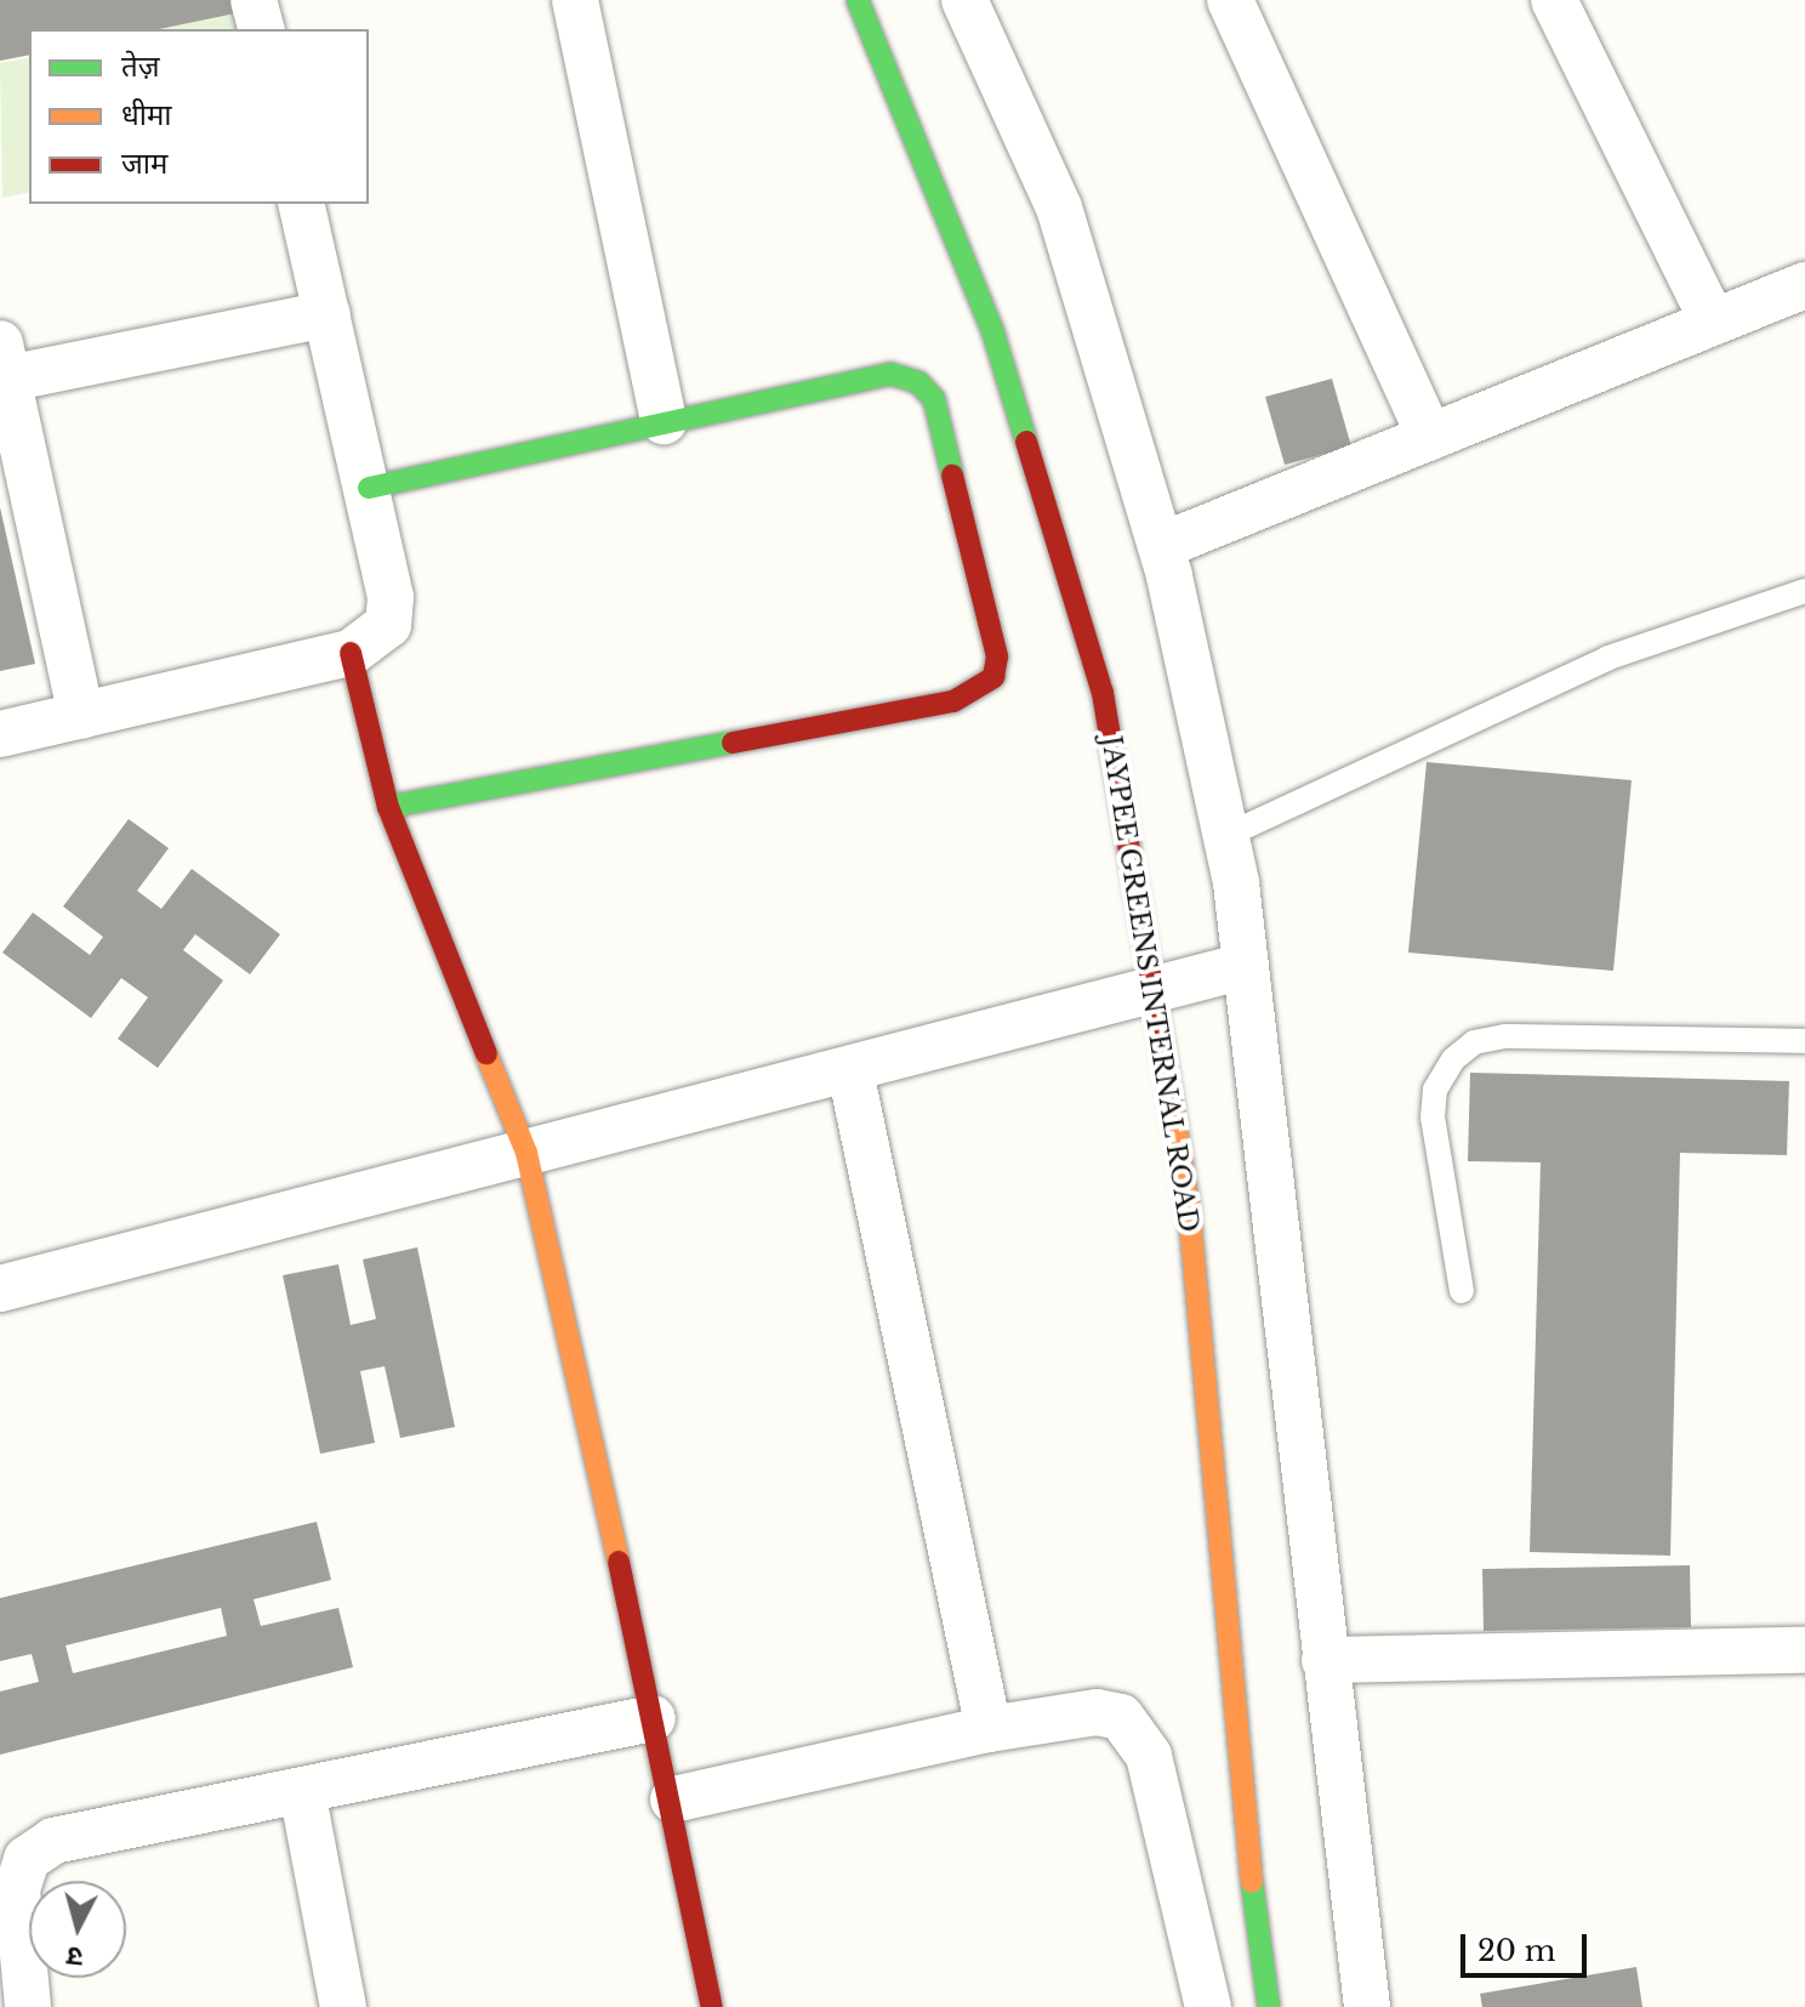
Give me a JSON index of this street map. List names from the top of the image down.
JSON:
{
  "streets": {
    "street": ["JAYPEE GREENS INTERNAL ROAD"]
  },
  "legend": ["तेज़", "धीमा", "जाम"],
  "scale_bar": "20 m",
  "north": "bottom"
}
